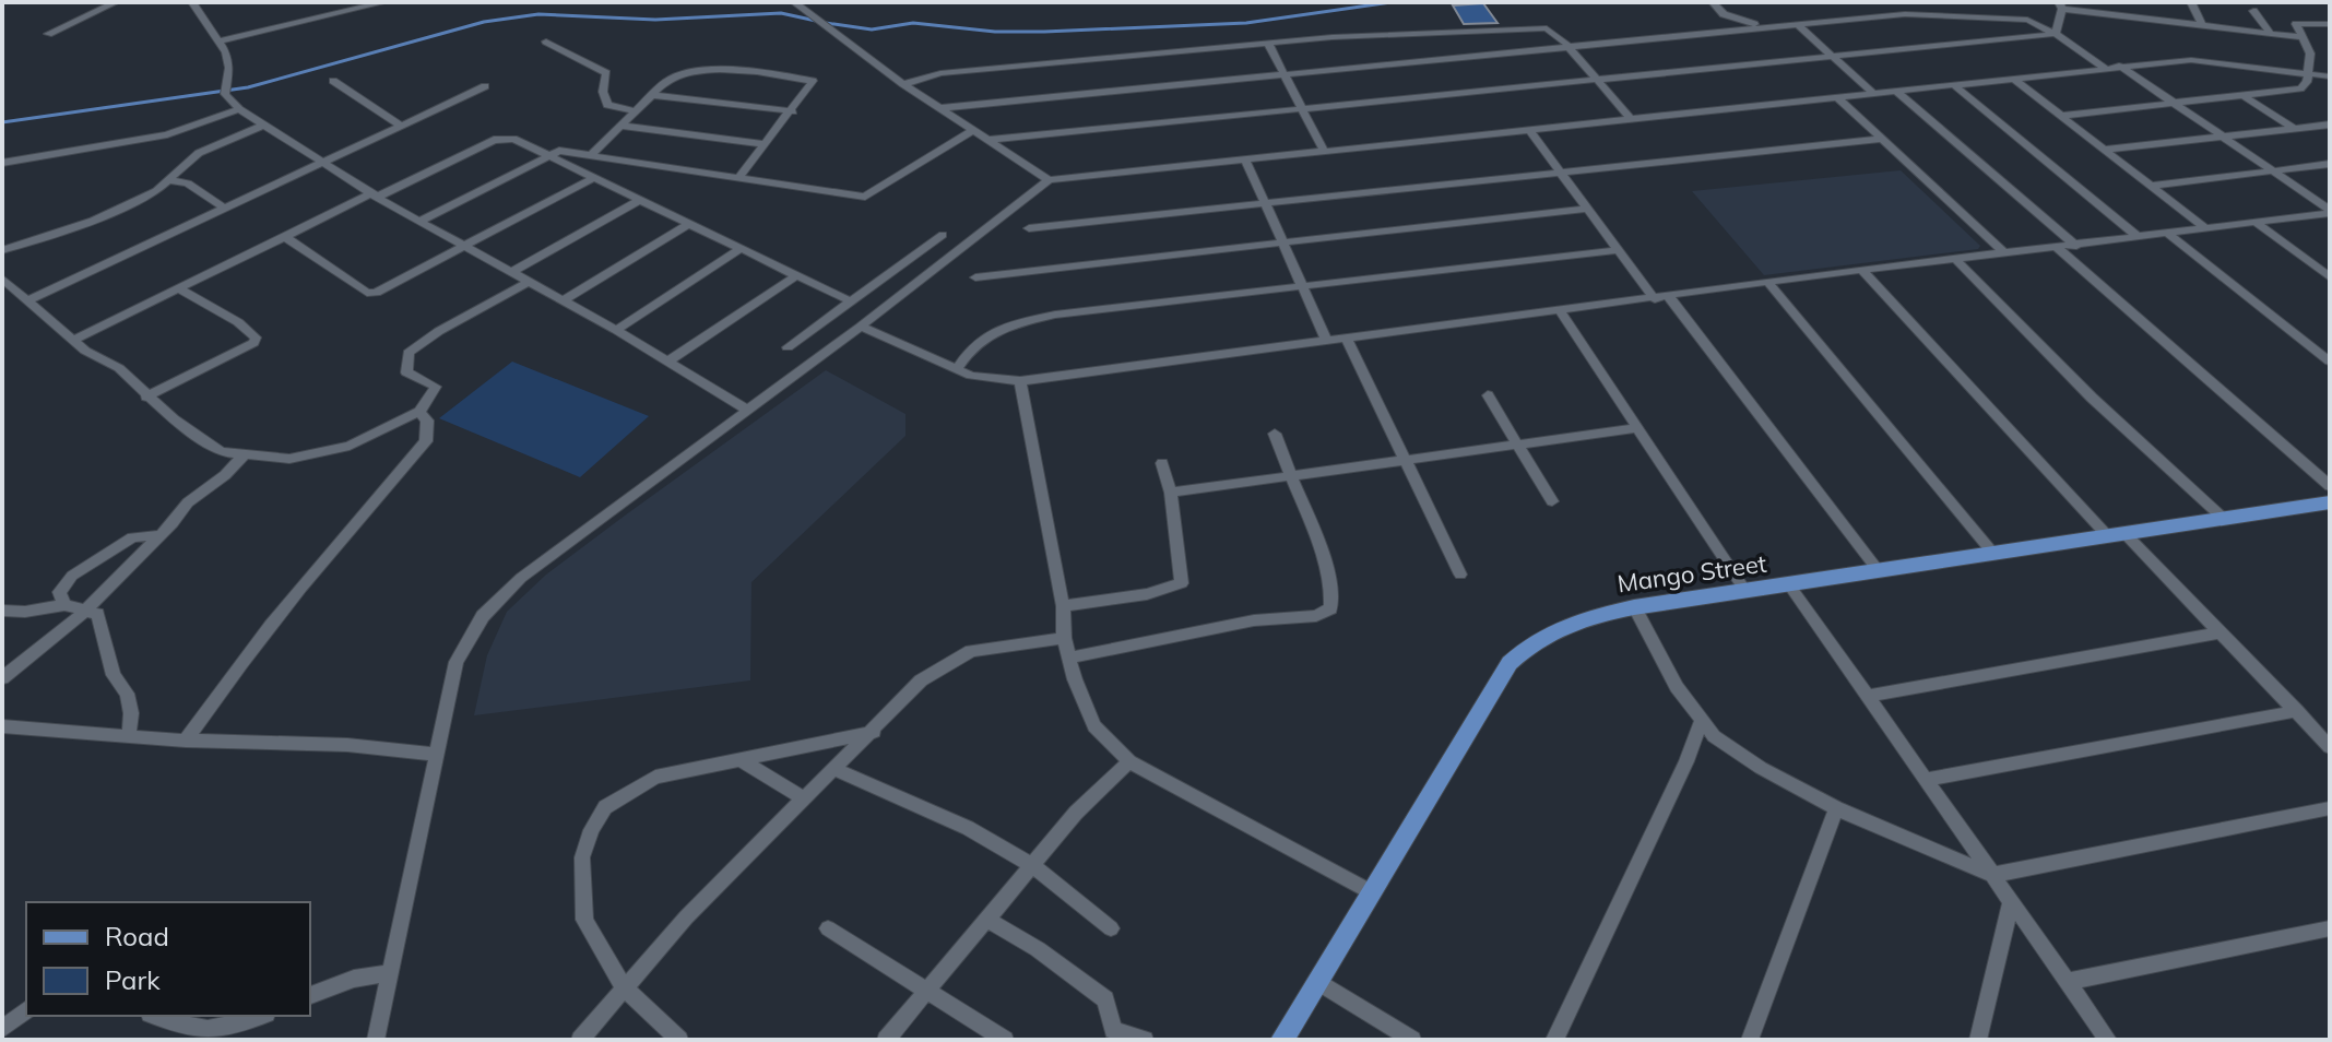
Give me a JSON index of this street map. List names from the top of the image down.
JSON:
{
  "streets": {
    "main road": ["Mango Street"]
  },
  "legend": ["Road", "Park"]
}
